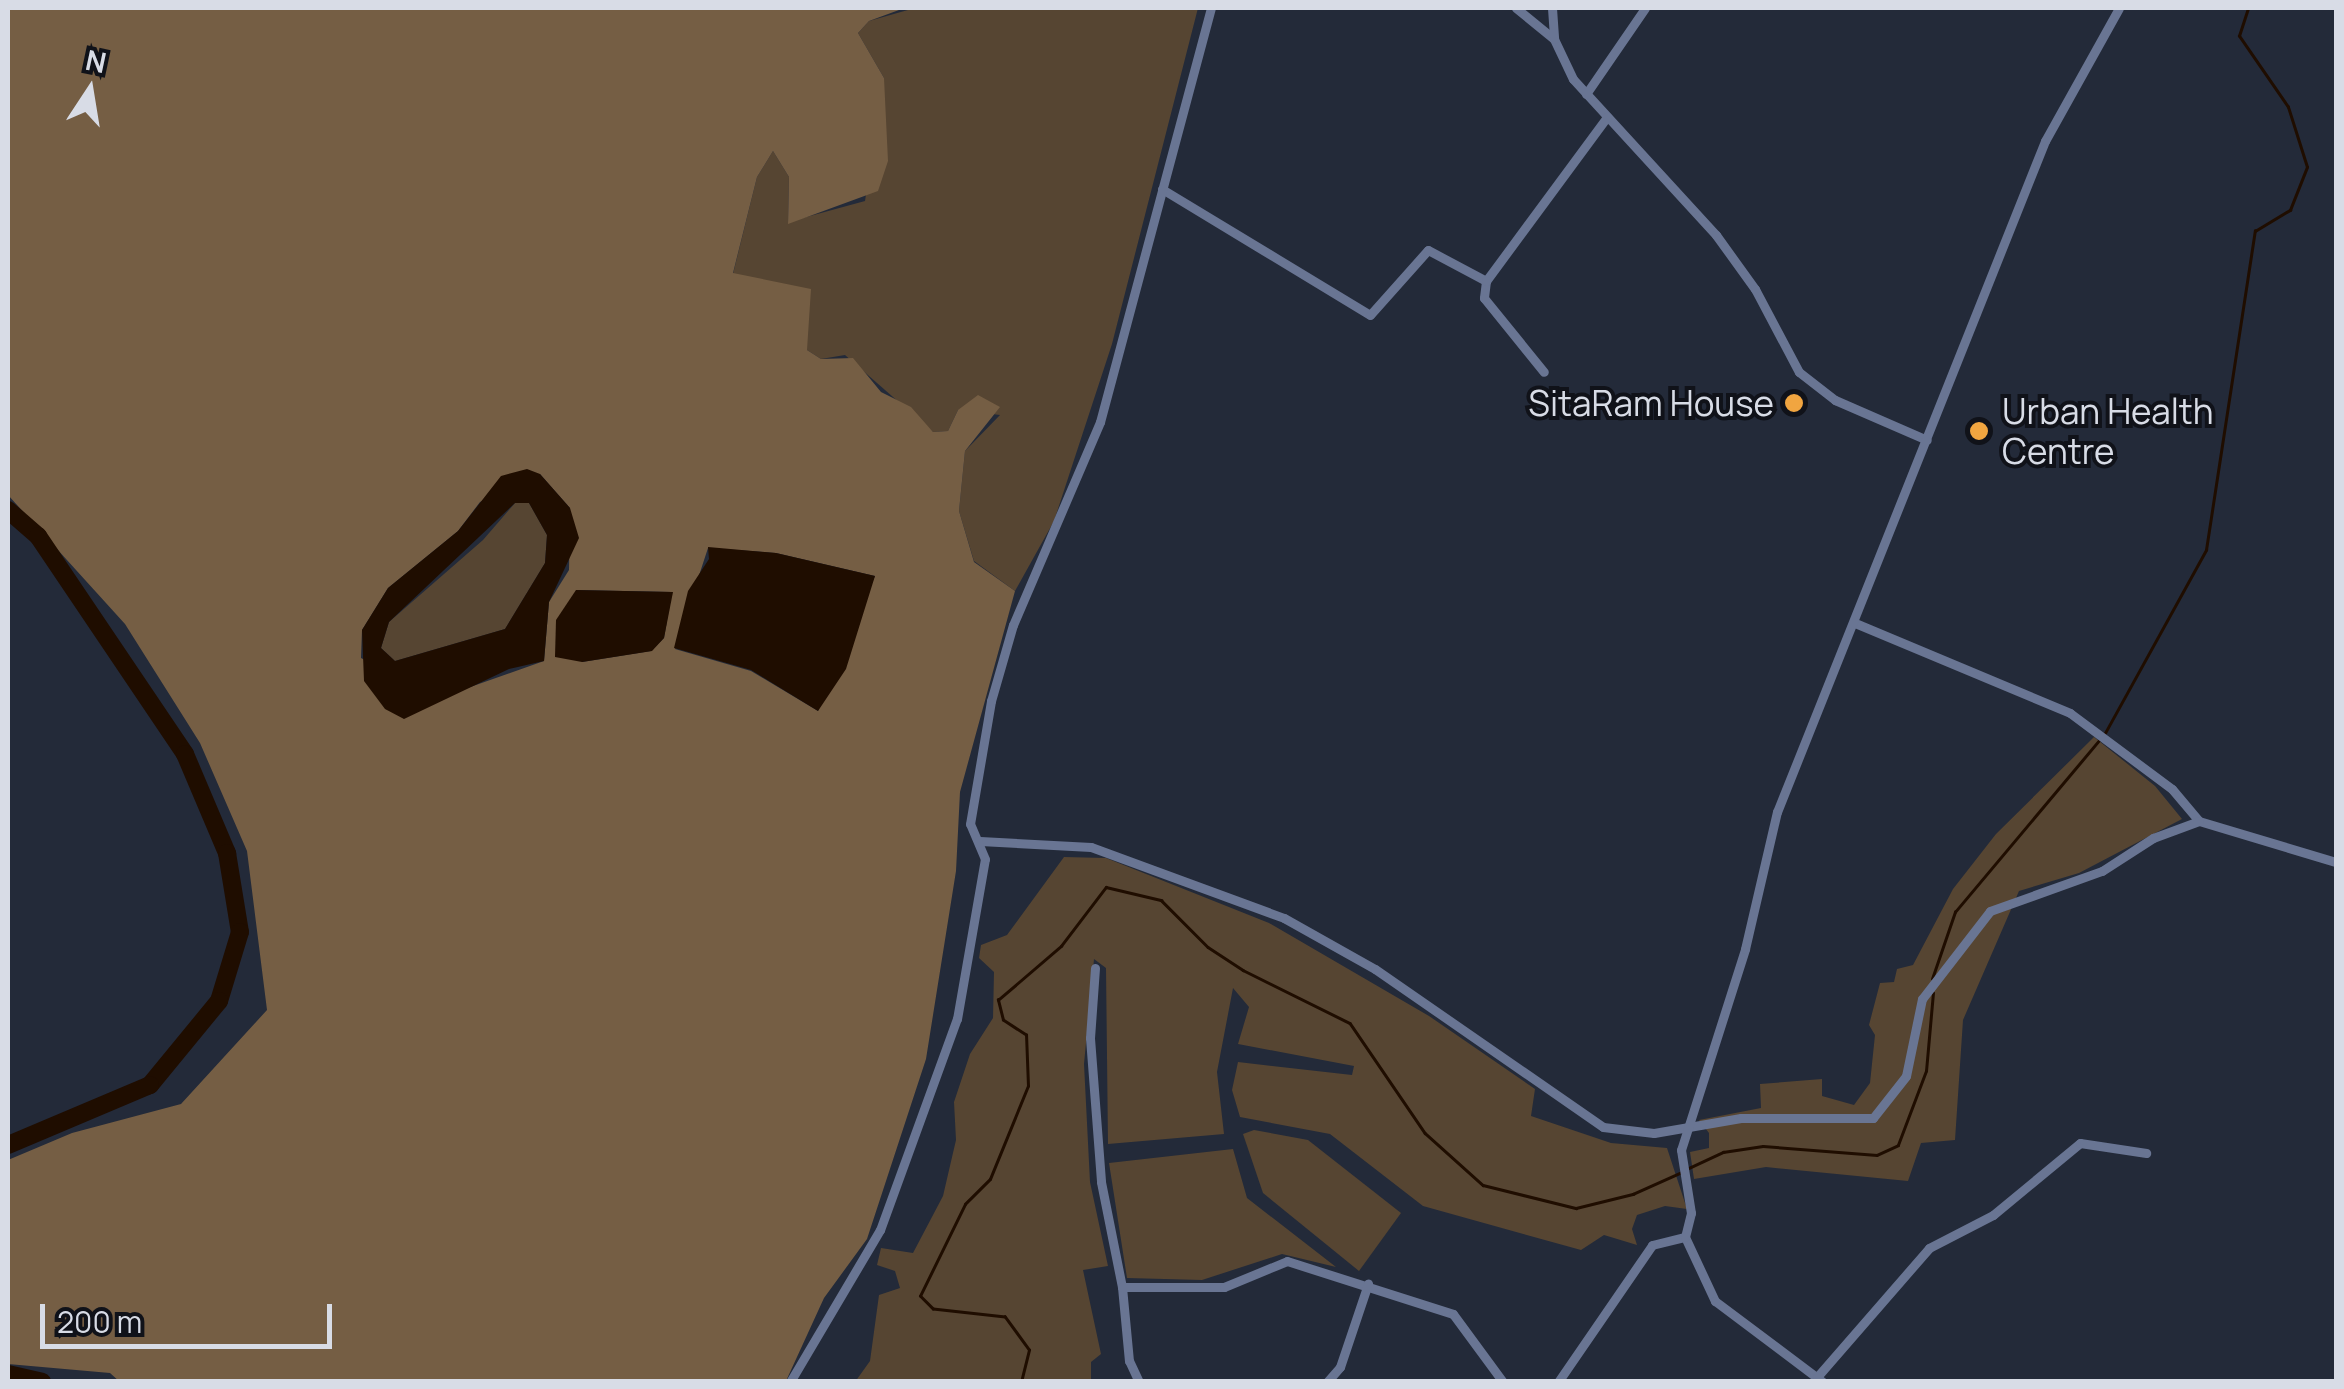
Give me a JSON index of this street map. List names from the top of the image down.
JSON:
{
  "places": ["SitaRam House", "Urban Health Centre"],
  "scale_bar": "200 m",
  "north": "top"
}
